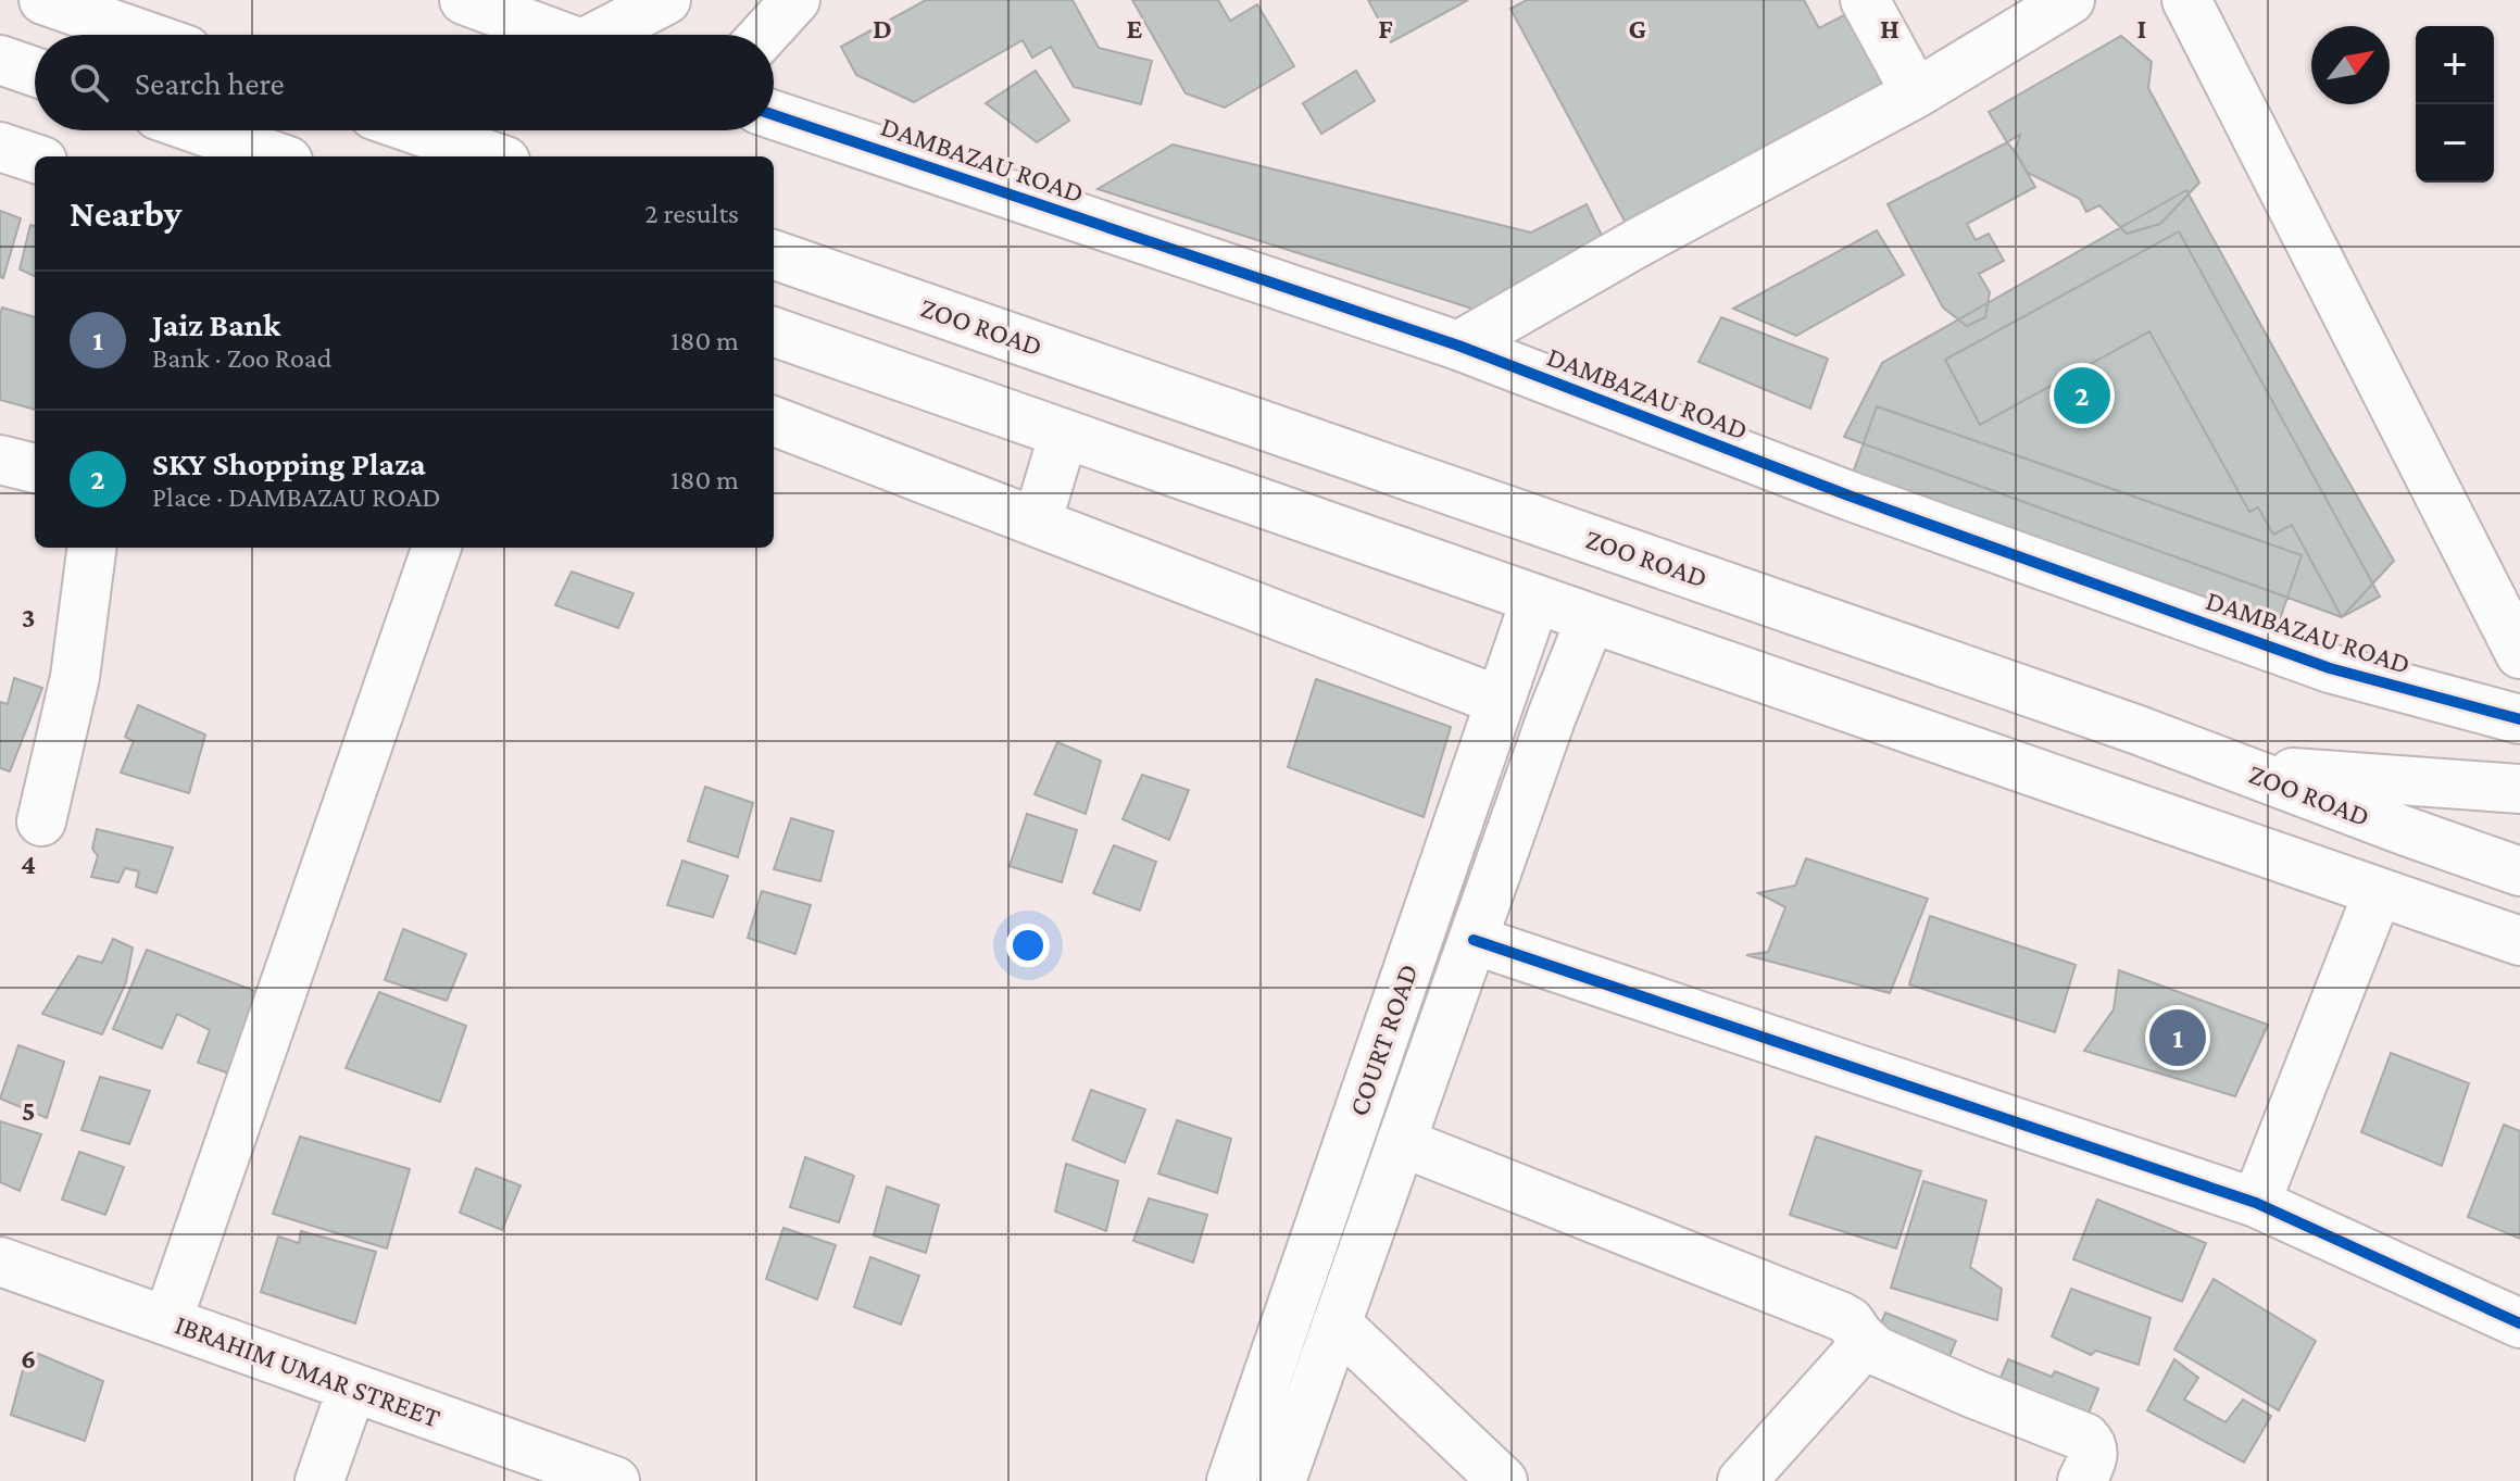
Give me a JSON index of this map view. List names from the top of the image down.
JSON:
{
  "streets": {
    "street": [
      "DAMBAZAU ROAD",
      "ZOO ROAD",
      "COURT ROAD",
      "IBRAHIM UMAR STREET"
    ]
  },
  "north": "top right",
  "page": {
    "map_buttons": ["+", "−"],
    "search": "Search here",
    "heading": ["Nearby", "2 results"],
    "list": [
      {
        "mark": "1",
        "name": "Jaiz Bank",
        "note": "Bank · Zoo Road",
        "value": "180 m"
      },
      {
        "mark": "2",
        "name": "SKY Shopping Plaza",
        "note": "Place · DAMBAZAU ROAD",
        "value": "180 m"
      }
    ],
    "pins": ["2", "1"]
  },
  "grid": {
    "columns": [
      "D",
      "E",
      "F",
      "G",
      "H",
      "I"
    ],
    "rows": [
      "3",
      "4",
      "5",
      "6"
    ]
  }
}
